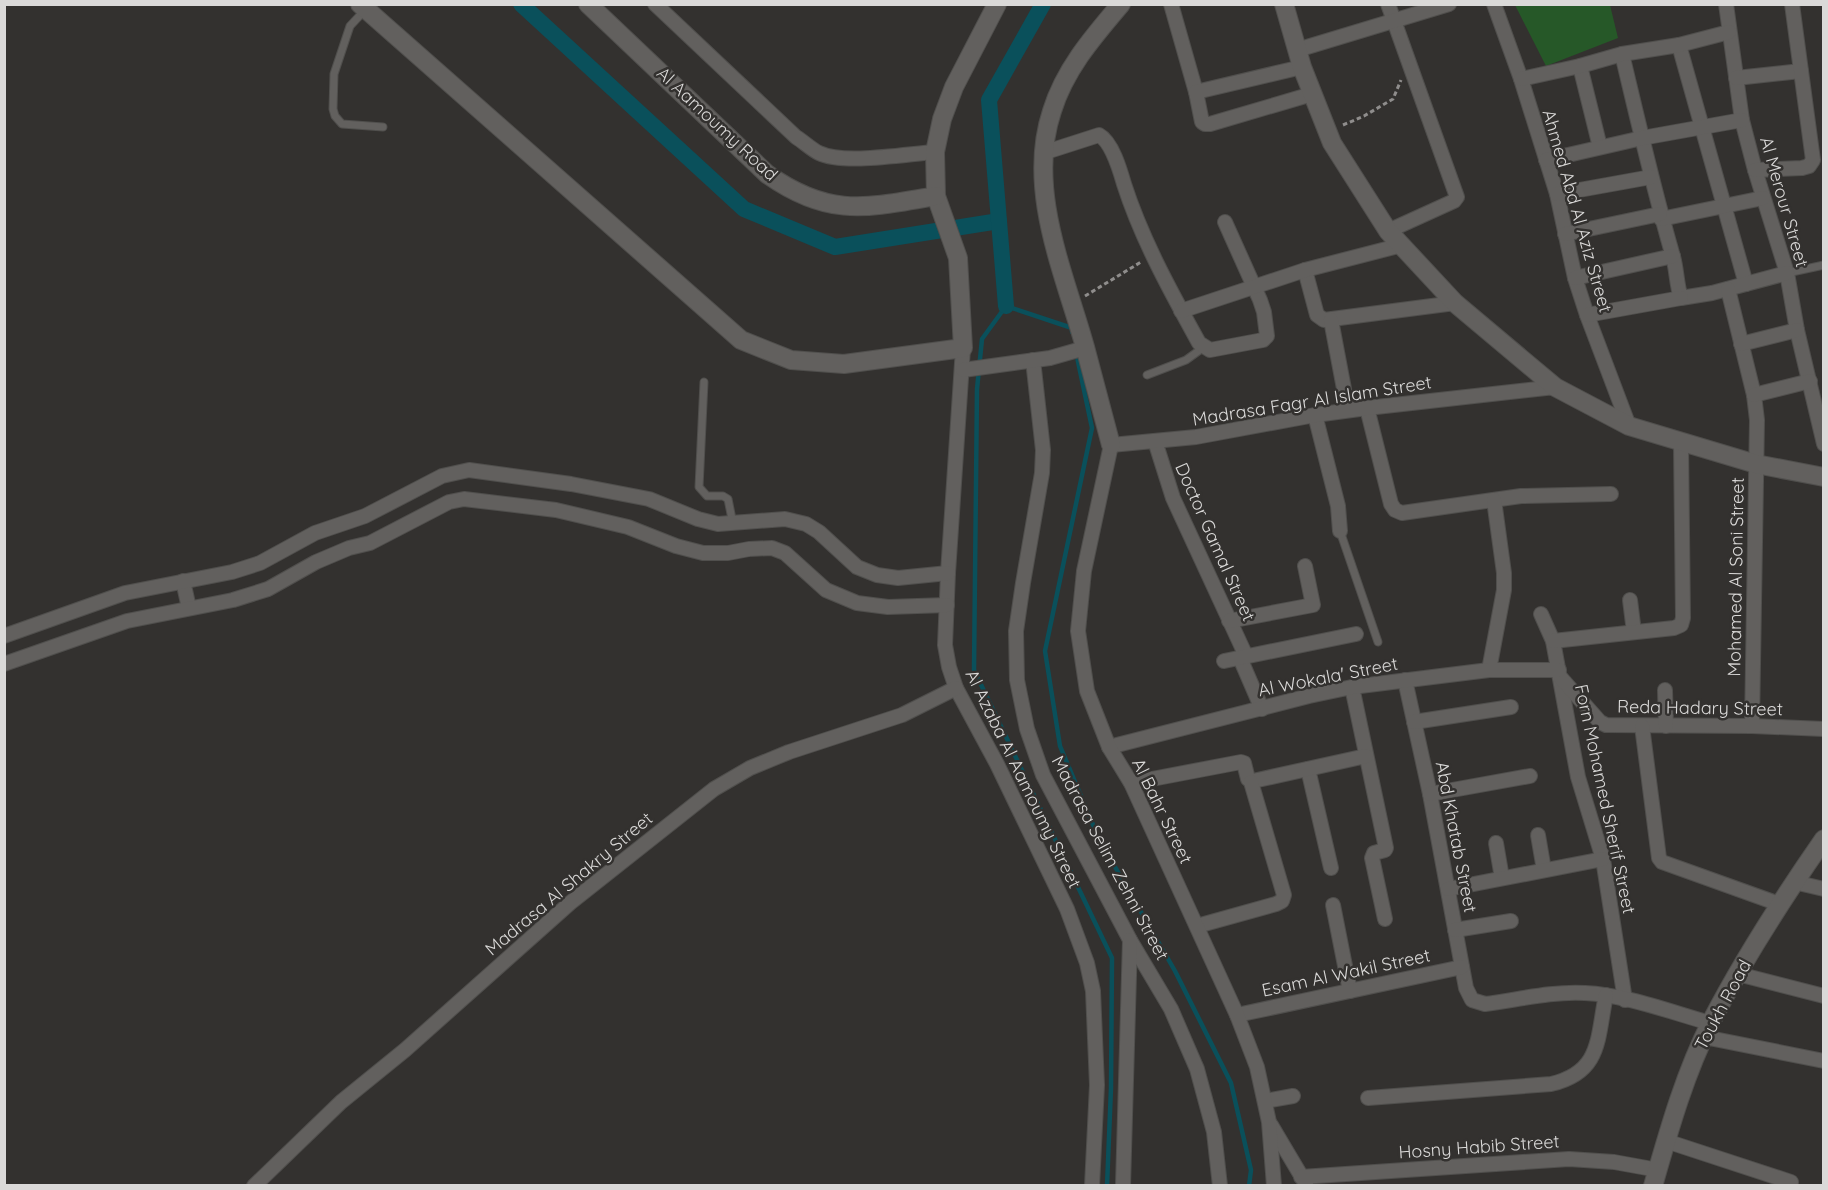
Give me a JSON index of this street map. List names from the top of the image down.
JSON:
{
  "streets": {
    "street": [
      "Al Aamoumy Road",
      "Al Merour Street",
      "Ahmed Abd Al Aziz Street",
      "Madrasa Fagr Al Islam Street",
      "Doctor Gamal Street",
      "Mohamed Al Soni Street",
      "Al Wokala' Street",
      "Reda Hadary Street",
      "Al Azaba Al Aamoumy Street",
      "Forn Mohamed Sherif Street",
      "Al Bahr Street",
      "Abd Khatab Street",
      "Madrasa Selim Zehni Street",
      "Madrasa Al Shakry Street",
      "Esam Al Wakil Street",
      "Toukh Road",
      "Hosny Habib Street"
    ]
  },
  "crossings": [
    ["Madrasa Fagr Al Islam Street", "Doctor Gamal Street"],
    ["Madrasa Fagr Al Islam Street", "Al Bahr Street"],
    ["Doctor Gamal Street", "Al Wokala' Street"],
    ["Mohamed Al Soni Street", "Reda Hadary Street"],
    ["Al Wokala' Street", "Reda Hadary Street"],
    ["Al Wokala' Street", "Forn Mohamed Sherif Street"],
    ["Al Wokala' Street", "Al Bahr Street"],
    ["Al Wokala' Street", "Abd Khatab Street"],
    ["Reda Hadary Street", "Forn Mohamed Sherif Street"],
    ["Al Azaba Al Aamoumy Street", "Madrasa Al Shakry Street"],
    ["Al Bahr Street", "Esam Al Wakil Street"],
    ["Abd Khatab Street", "Esam Al Wakil Street"],
    ["Toukh Road", "Hosny Habib Street"]
  ]
}
